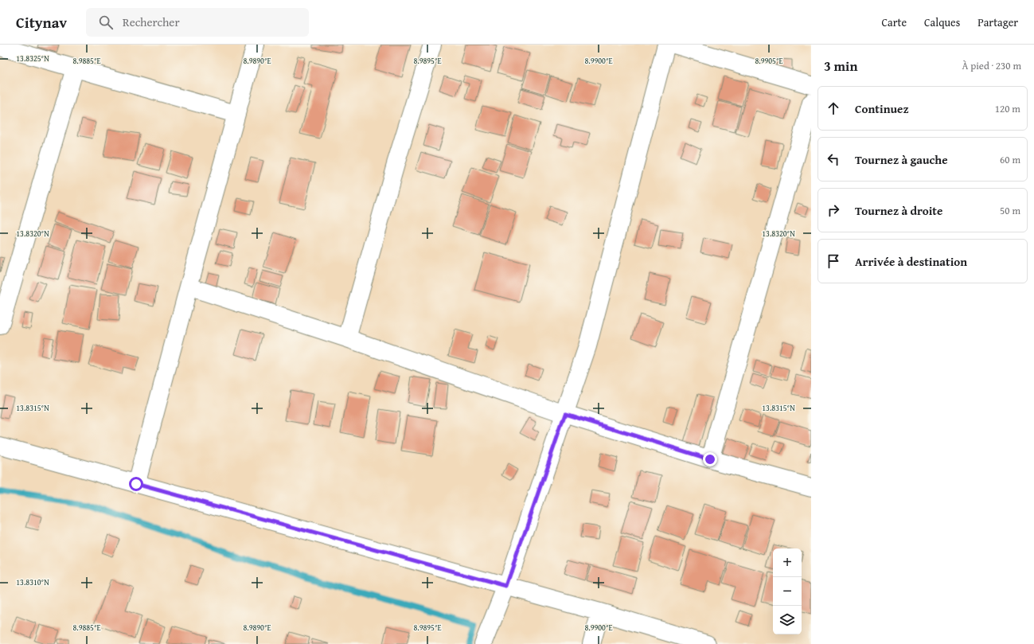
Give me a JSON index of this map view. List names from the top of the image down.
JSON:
{
  "page": {
    "header": "Citynav",
    "search": "Rechercher",
    "nav": ["Carte", "Calques", "Partager"],
    "heading": ["3 min", "À pied · 230 m"],
    "list": [
      ["Continuez", "120 m"],
      ["Tournez à gauche", "60 m"],
      ["Tournez à droite", "50 m"],
      "Arrivée à destination"
    ],
    "map_buttons": ["+", "−"]
  },
  "coordinates": [
    "13.8325°N",
    "8.9885°E",
    "8.9890°E",
    "8.9895°E",
    "8.9900°E",
    "8.9905°E",
    "13.8320°N",
    "13.8315°N",
    "13.8310°N"
  ]
}
